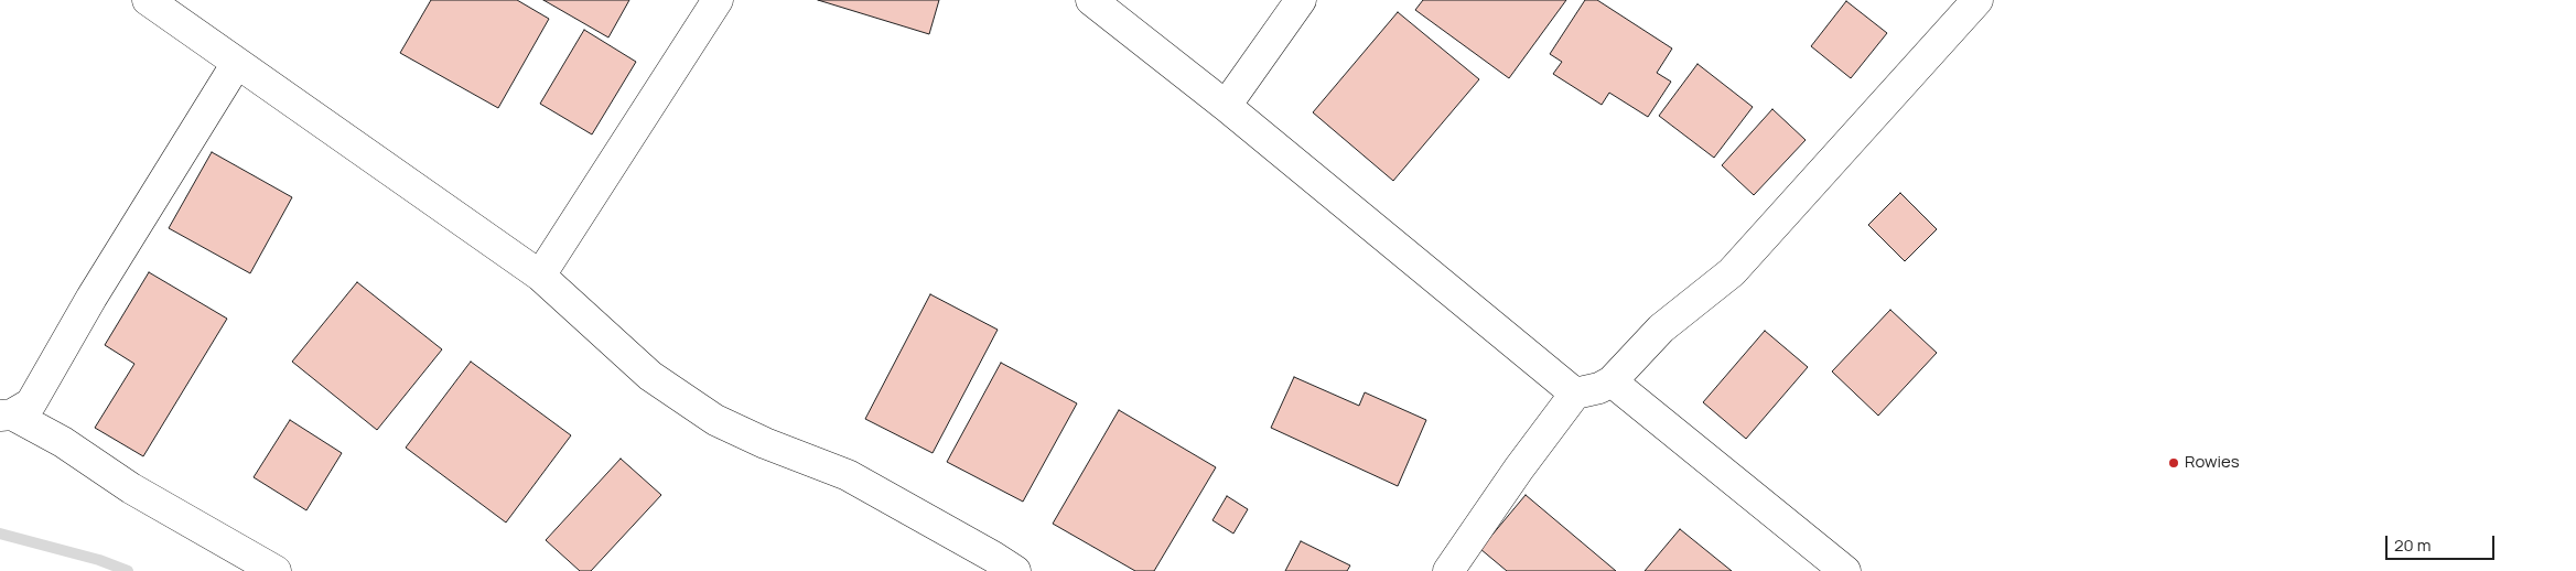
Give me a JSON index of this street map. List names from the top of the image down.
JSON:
{
  "places": ["Rowies"],
  "scale_bar": "20 m"
}
